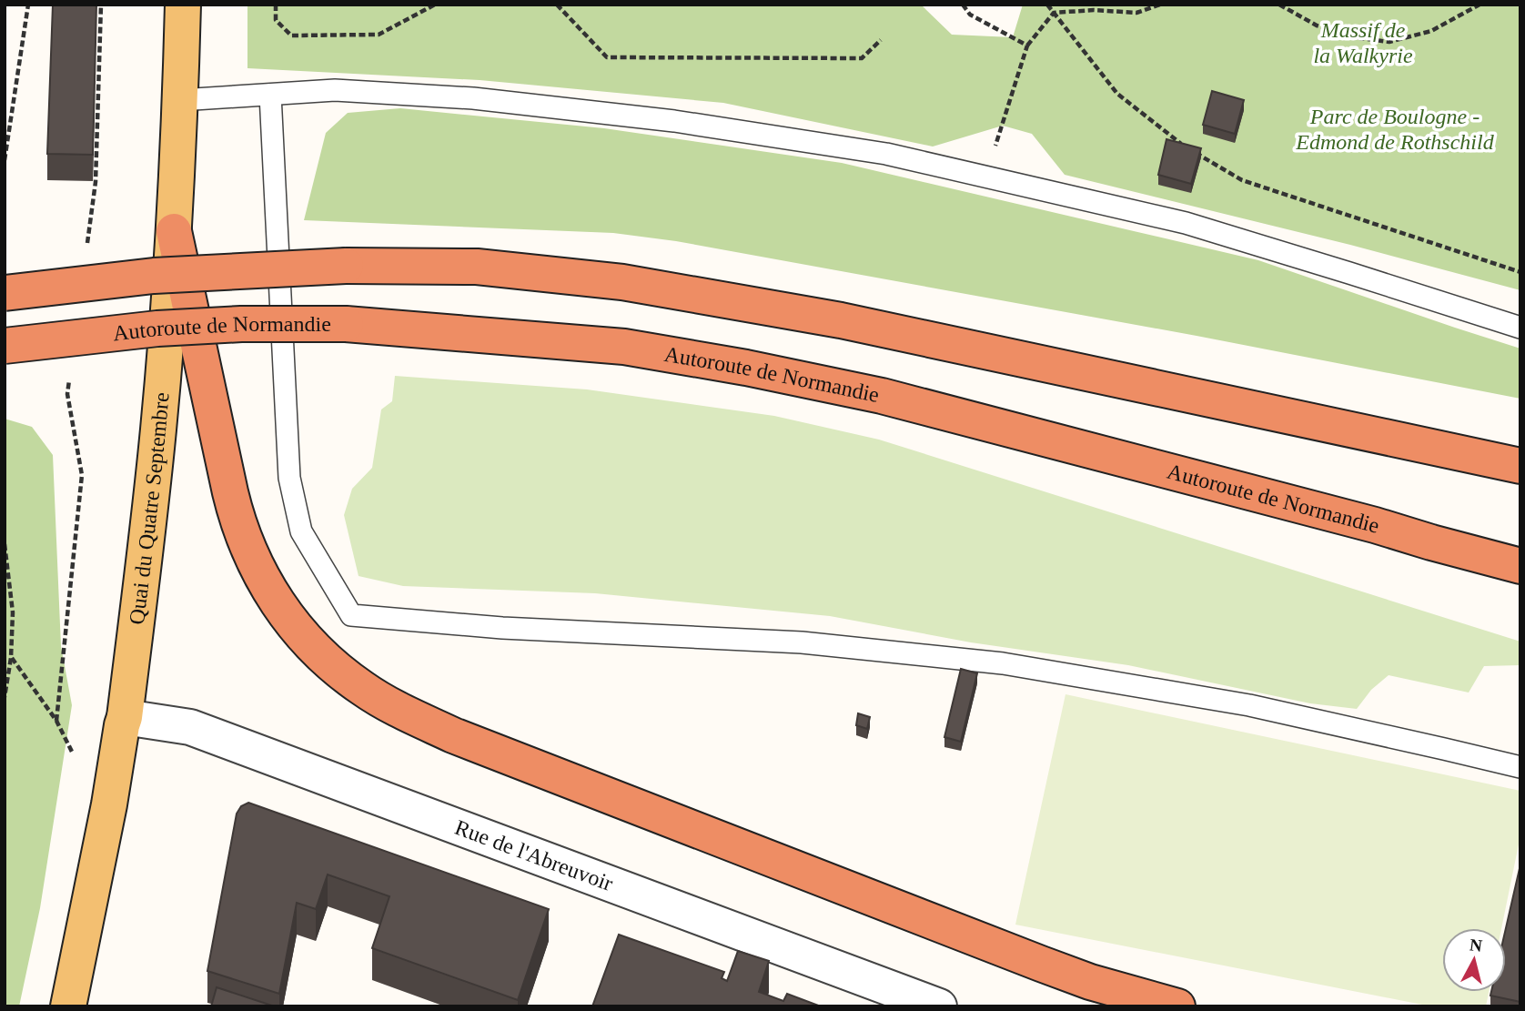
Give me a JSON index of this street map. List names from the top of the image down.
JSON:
{
  "streets": {
    "highway": ["Autoroute de Normandie"],
    "main road": ["Quai du Quatre Septembre"],
    "street": ["Rue de l'Abreuvoir"]
  },
  "crossings": [
    ["Quai du Quatre Septembre", "Rue de l'Abreuvoir"]
  ],
  "parks": ["Massif de la Walkyrie", "Parc de Boulogne - Edmond de Rothschild"],
  "north": "top"
}
